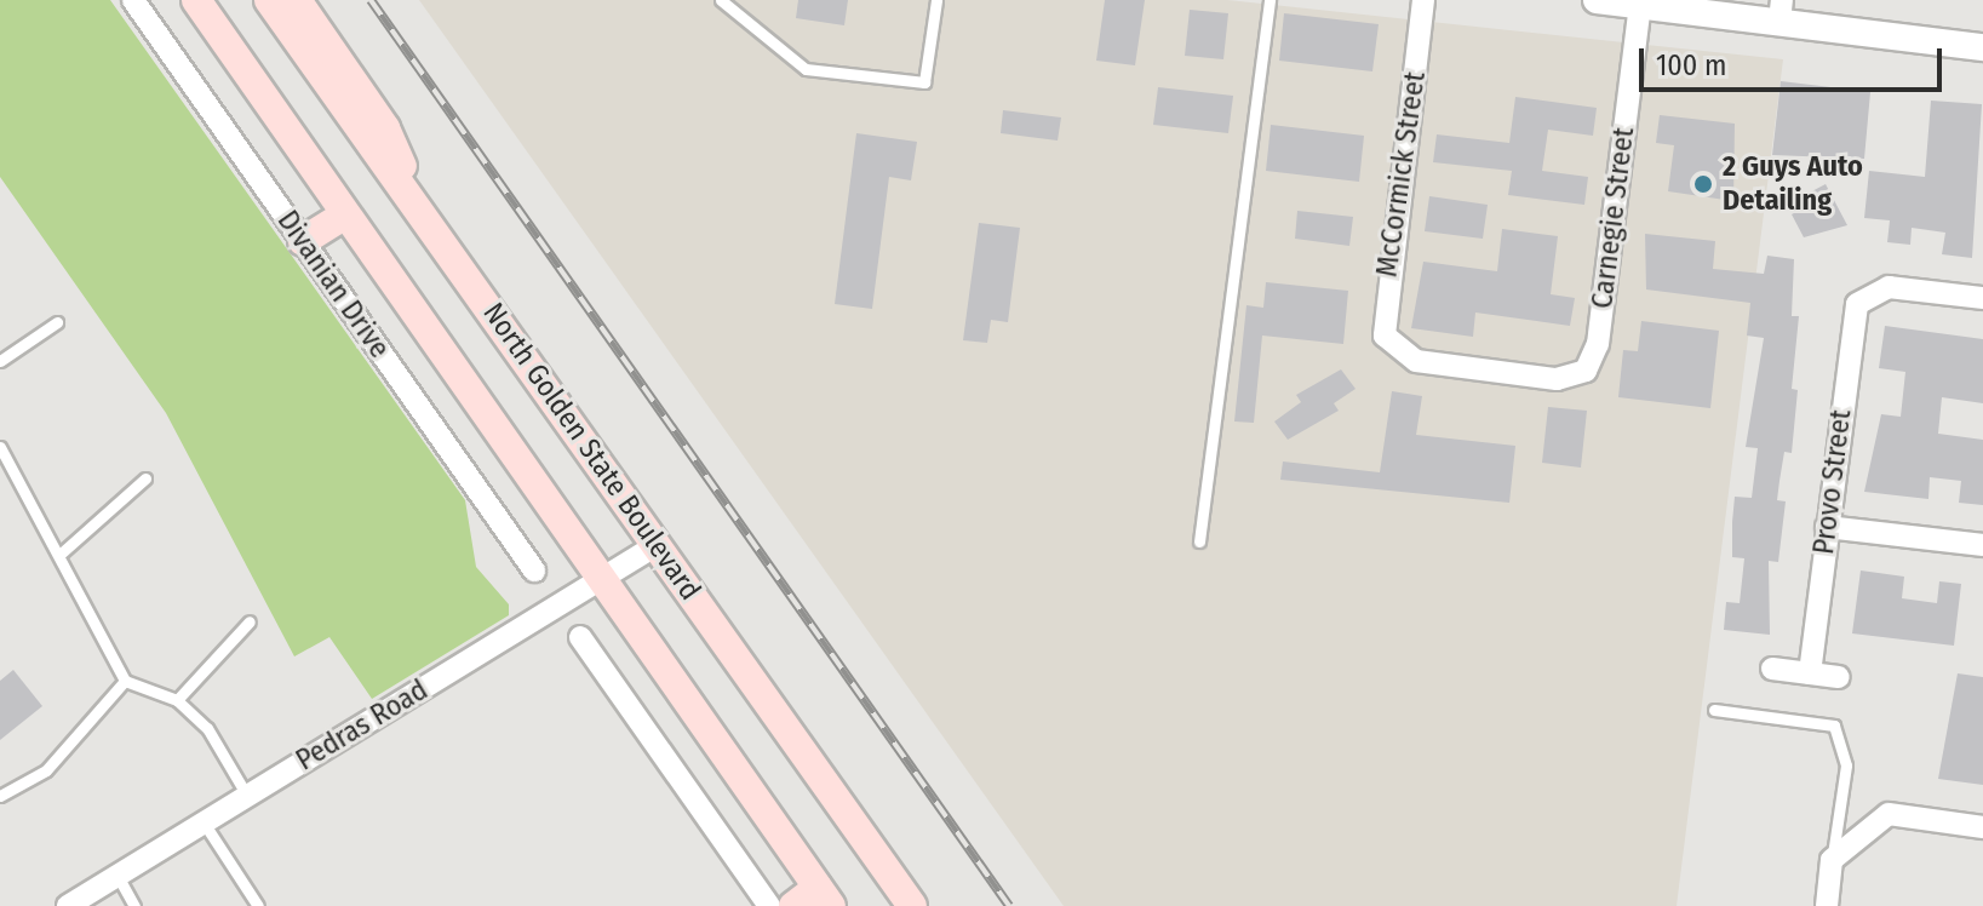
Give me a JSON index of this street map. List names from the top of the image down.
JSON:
{
  "streets": {
    "main road": ["North Golden State Boulevard"],
    "street": [
      "McCormick Street",
      "Carnegie Street",
      "Divanian Drive",
      "Provo Street",
      "Pedras Road"
    ]
  },
  "crossings": [
    ["McCormick Street", "Carnegie Street"],
    ["North Golden State Boulevard", "Pedras Road"]
  ],
  "places": ["2 Guys Auto Detailing"],
  "scale_bar": "100 m"
}
